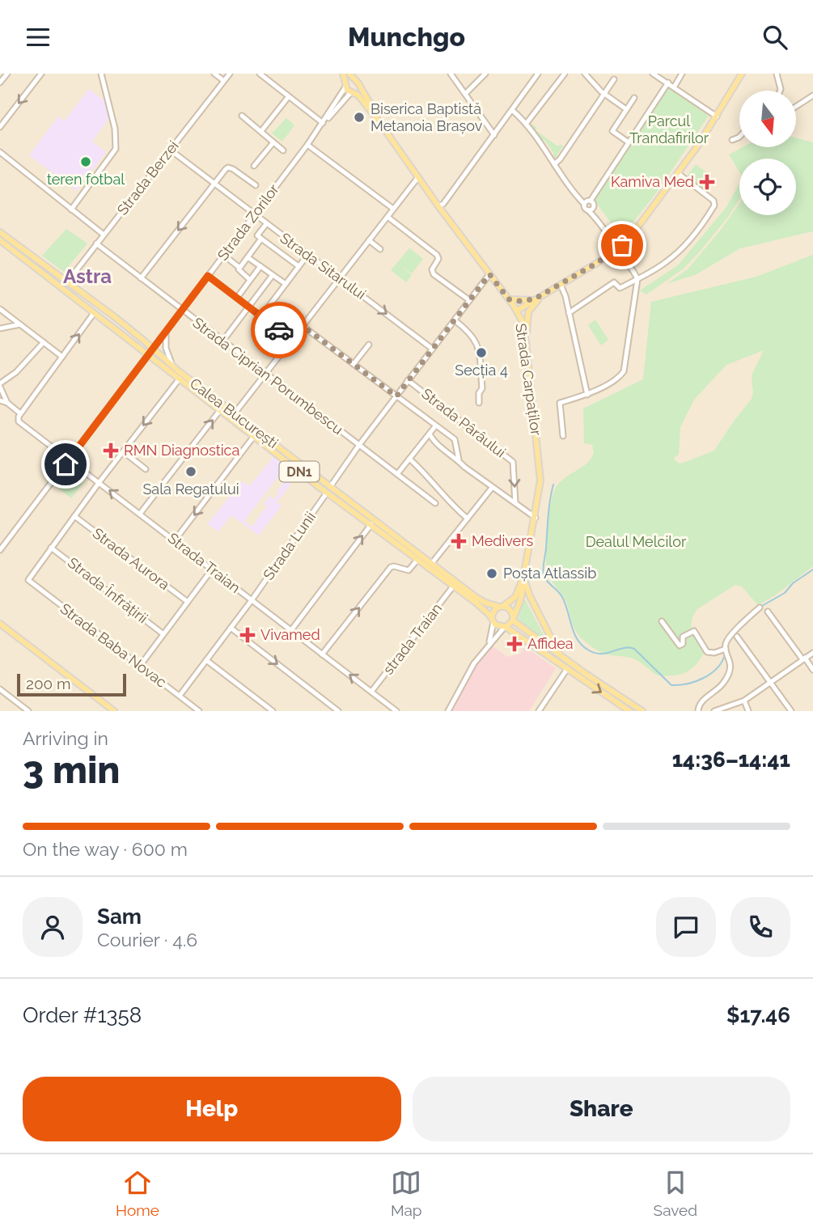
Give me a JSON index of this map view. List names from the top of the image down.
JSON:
{
  "streets": {
    "main road": ["Strada Carpaților", "Calea București", "DN1"],
    "street": [
      "Strada Berzei",
      "Strada Zorilor",
      "Strada Sitarului",
      "Strada Ciprian Porumbescu",
      "Strada Pârâului",
      "Strada Lunii",
      "Strada Aurora",
      "Strada Traian",
      "Strada Înfrățirii",
      "strada Traian",
      "Strada Baba Novac"
    ]
  },
  "crossings": [
    ["Strada Berzei", "Strada Sitarului"],
    ["Strada Berzei", "Strada Ciprian Porumbescu"],
    ["Strada Berzei", "Calea București"],
    ["Strada Zorilor", "Strada Sitarului"],
    ["Strada Zorilor", "Strada Ciprian Porumbescu"],
    ["Strada Zorilor", "Strada Carpaților"],
    ["Strada Zorilor", "Calea București"],
    ["Strada Zorilor", "Strada Traian"],
    ["Strada Sitarului", "Strada Pârâului"],
    ["Strada Ciprian Porumbescu", "Strada Pârâului"],
    ["Strada Carpaților", "Calea București"],
    ["Strada Carpaților", "Strada Pârâului"],
    ["Strada Carpaților", "DN1"],
    ["Calea București", "Strada Pârâului"],
    ["Calea București", "DN1"],
    ["Calea București", "Strada Lunii"],
    ["Calea București", "strada Traian"],
    ["Strada Pârâului", "Strada Lunii"],
    ["Strada Lunii", "Strada Traian"],
    ["Strada Lunii", "Strada Baba Novac"],
    ["Strada Traian", "strada Traian"],
    ["Strada Înfrățirii", "Strada Baba Novac"]
  ],
  "districts": ["Astra"],
  "parks": ["Parcul Trandafirilor", "Dealul Melcilor"],
  "places": {
    "other": [
      "Biserica Baptistă Metanoia Brașov",
      "teren fotbal",
      "Secția 4",
      "Sala Regatului",
      "Poșta Atlassib"
    ],
    "health": [
      "Kamiva Med",
      "RMN Diagnostica",
      "Medivers",
      "Vivamed",
      "Affidea"
    ]
  },
  "scale_bar": "200 m",
  "north": "bottom",
  "page": {
    "header": "Munchgo",
    "scale": "200 m",
    "heading": ["3 min", "Arriving in", "14:36–14:41"],
    "panel": [
      "Sam",
      "Courier · 4.6",
      "Order #1358",
      "$17.46"
    ],
    "bar": "On the way · 600 m",
    "buttons": ["Help", "Share"],
    "tabs": ["Home", "Map", "Saved"]
  }
}
